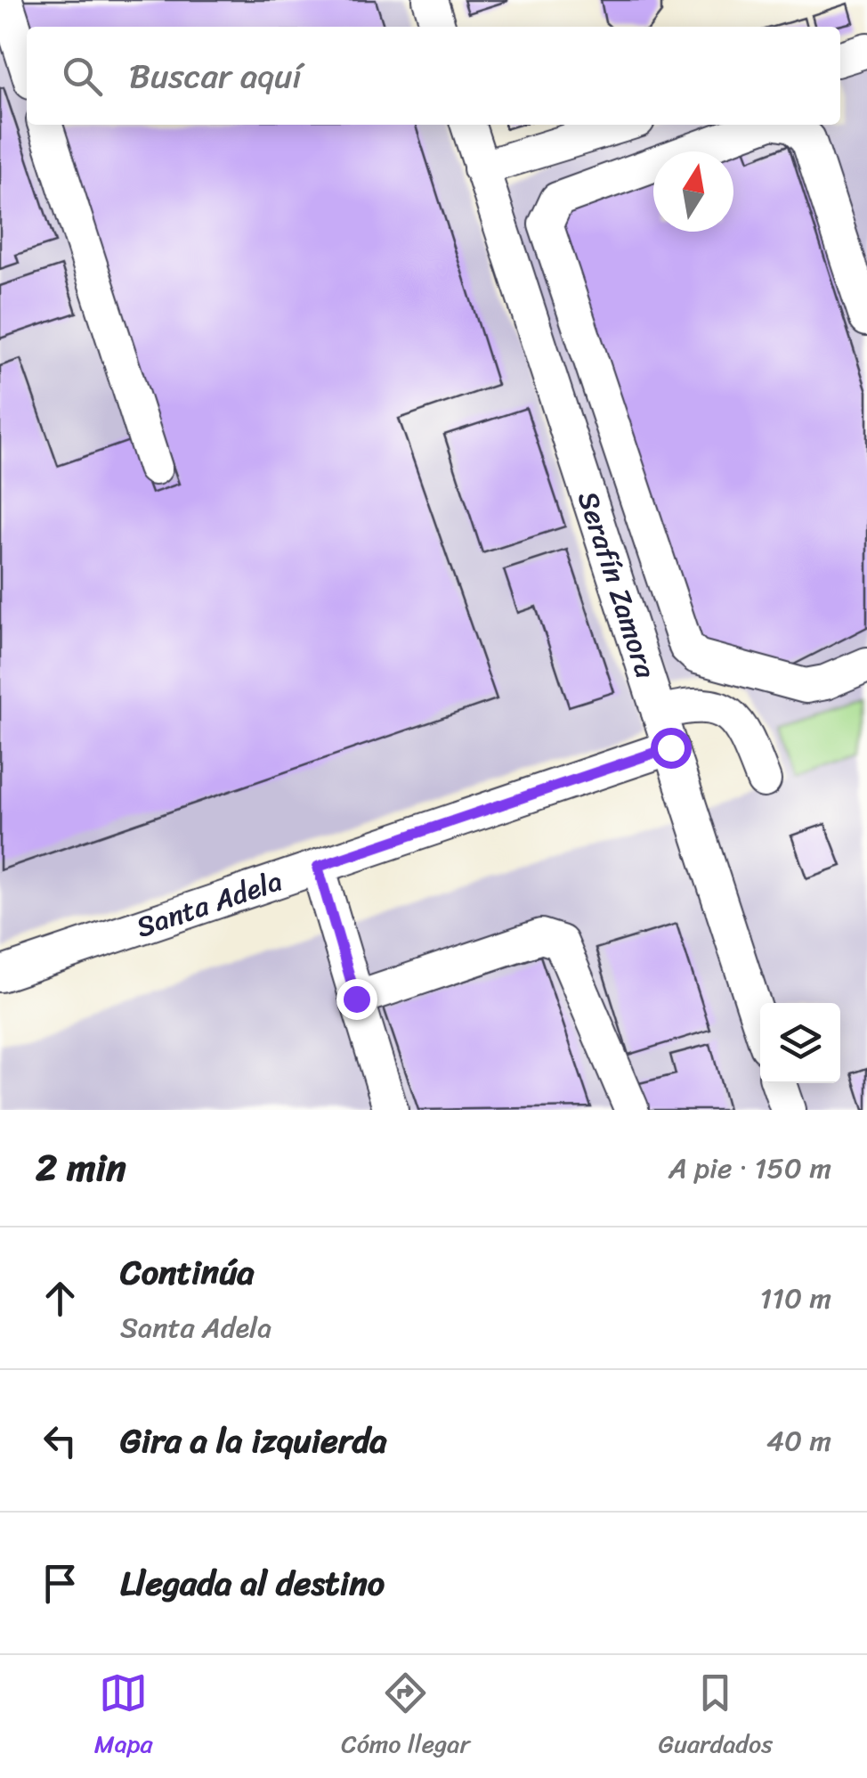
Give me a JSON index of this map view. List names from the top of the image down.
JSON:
{
  "streets": {
    "street": ["Serafín Zamora", "Santa Adela"]
  },
  "crossings": [
    ["Serafín Zamora", "Santa Adela"]
  ],
  "north": "top",
  "page": {
    "search": "Buscar aquí",
    "heading": ["2 min", "A pie · 150 m"],
    "list": [
      ["Continúa", "Santa Adela", "110 m"],
      ["Gira a la izquierda", "40 m"],
      "Llegada al destino"
    ],
    "nav": ["Mapa", "Cómo llegar", "Guardados"]
  }
}
